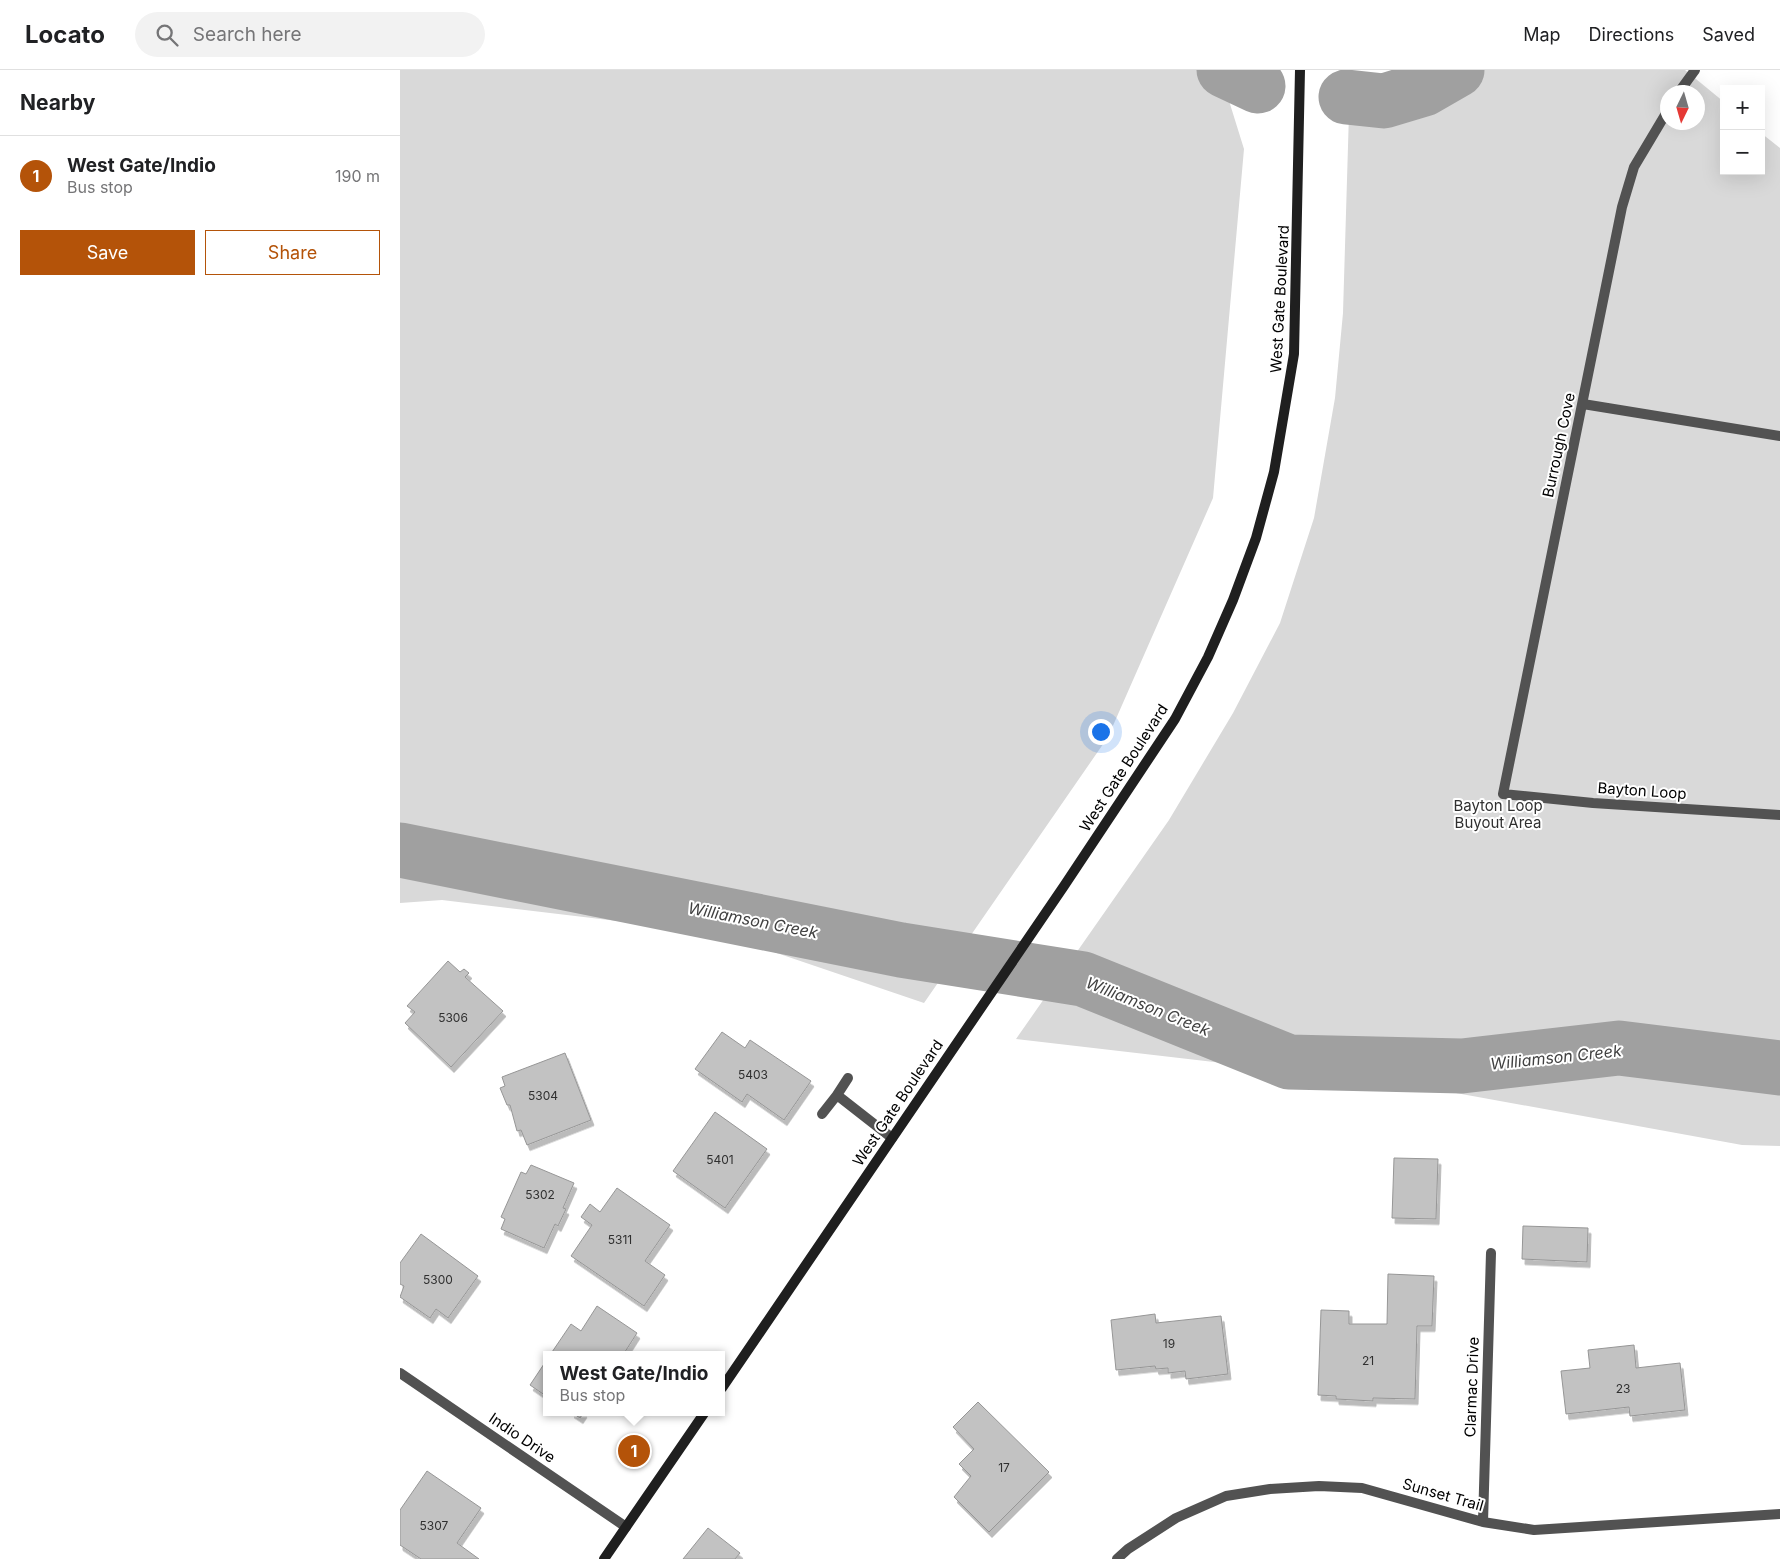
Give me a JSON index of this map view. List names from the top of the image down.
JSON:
{
  "streets": {
    "main road": ["West Gate Boulevard"],
    "street": [
      "Burrough Cove",
      "Bayton Loop",
      "Clarmac Drive",
      "Indio Drive",
      "Sunset Trail"
    ]
  },
  "crossings": [
    ["Burrough Cove", "Bayton Loop"],
    ["Clarmac Drive", "Sunset Trail"]
  ],
  "water": ["Williamson Creek"],
  "parks": ["Bayton Loop Buyout Area"],
  "house_numbers": [
    "5306",
    "5403",
    "5304",
    "5401",
    "5302",
    "5311",
    "5300",
    "19",
    "21",
    "23",
    "17",
    "5307"
  ],
  "north": "bottom",
  "page": {
    "header": "Locato",
    "search": "Search here",
    "nav": ["Map", "Directions", "Saved"],
    "heading": "Nearby",
    "map_buttons": ["+", "−"],
    "list": [
      {
        "mark": "1",
        "name": "West Gate/Indio",
        "note": "Bus stop",
        "value": "190 m"
      }
    ],
    "buttons": ["Save", "Share"],
    "popup": ["West Gate/Indio", "Bus stop"],
    "pins": "1"
  }
}
